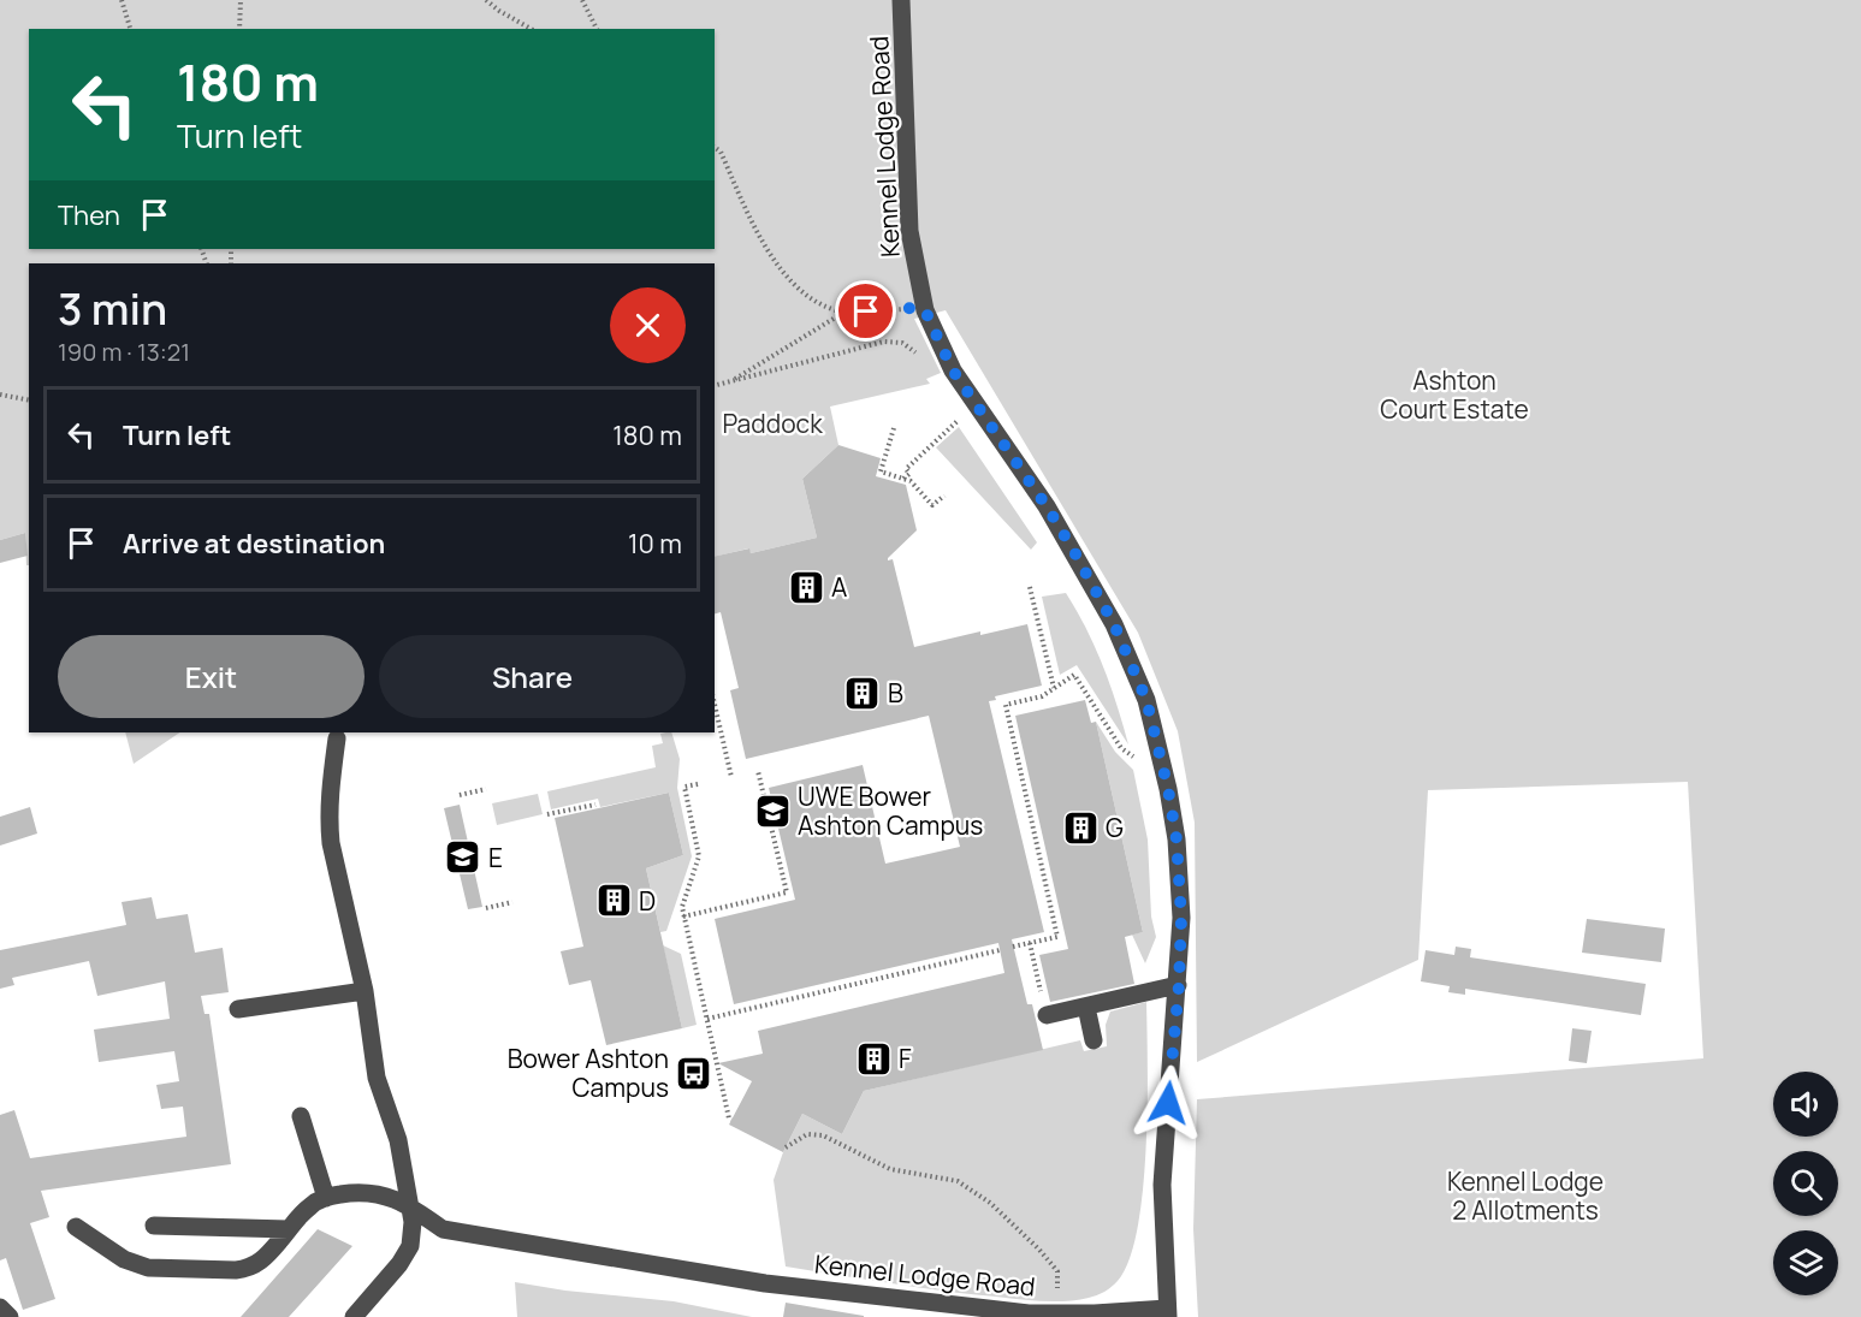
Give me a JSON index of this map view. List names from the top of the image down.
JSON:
{
  "streets": {
    "street": ["Kennel Lodge Road"]
  },
  "parks": ["Ashton Court Estate", "Paddock", "Kennel Lodge 2 Allotments"],
  "places": {
    "building": [
      "A",
      "B",
      "G",
      "D",
      "F"
    ],
    "school or university": ["UWE Bower Ashton Campus", "E"],
    "bus stop": ["Bower Ashton Campus"]
  },
  "page": {
    "turn": ["180 m", "Turn left"],
    "then": "Then",
    "heading": ["3 min", "190 m · 13:21"],
    "list": [
      {
        "name": "Turn left",
        "value": "180 m"
      },
      {
        "name": "Arrive at destination",
        "value": "10 m"
      }
    ],
    "buttons": ["Exit", "Share"]
  }
}
